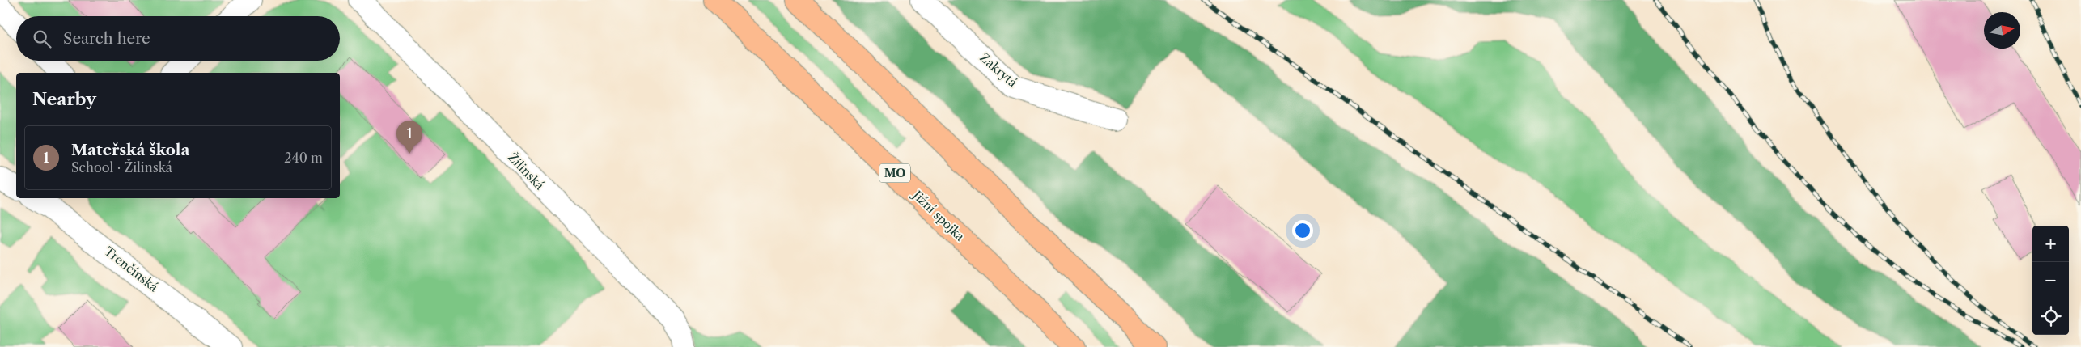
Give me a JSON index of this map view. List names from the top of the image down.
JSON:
{
  "streets": {
    "highway": ["MO", "Jižní spojka"],
    "street": ["Zakrytá", "Žilinská", "Trenčínská"]
  },
  "north": "right",
  "page": {
    "search": "Search here",
    "heading": "Nearby",
    "pins": "1",
    "list": [
      {
        "mark": "1",
        "name": "Mateřská škola",
        "note": "School · Žilinská",
        "value": "240 m"
      }
    ],
    "map_buttons": ["+", "−"]
  }
}
